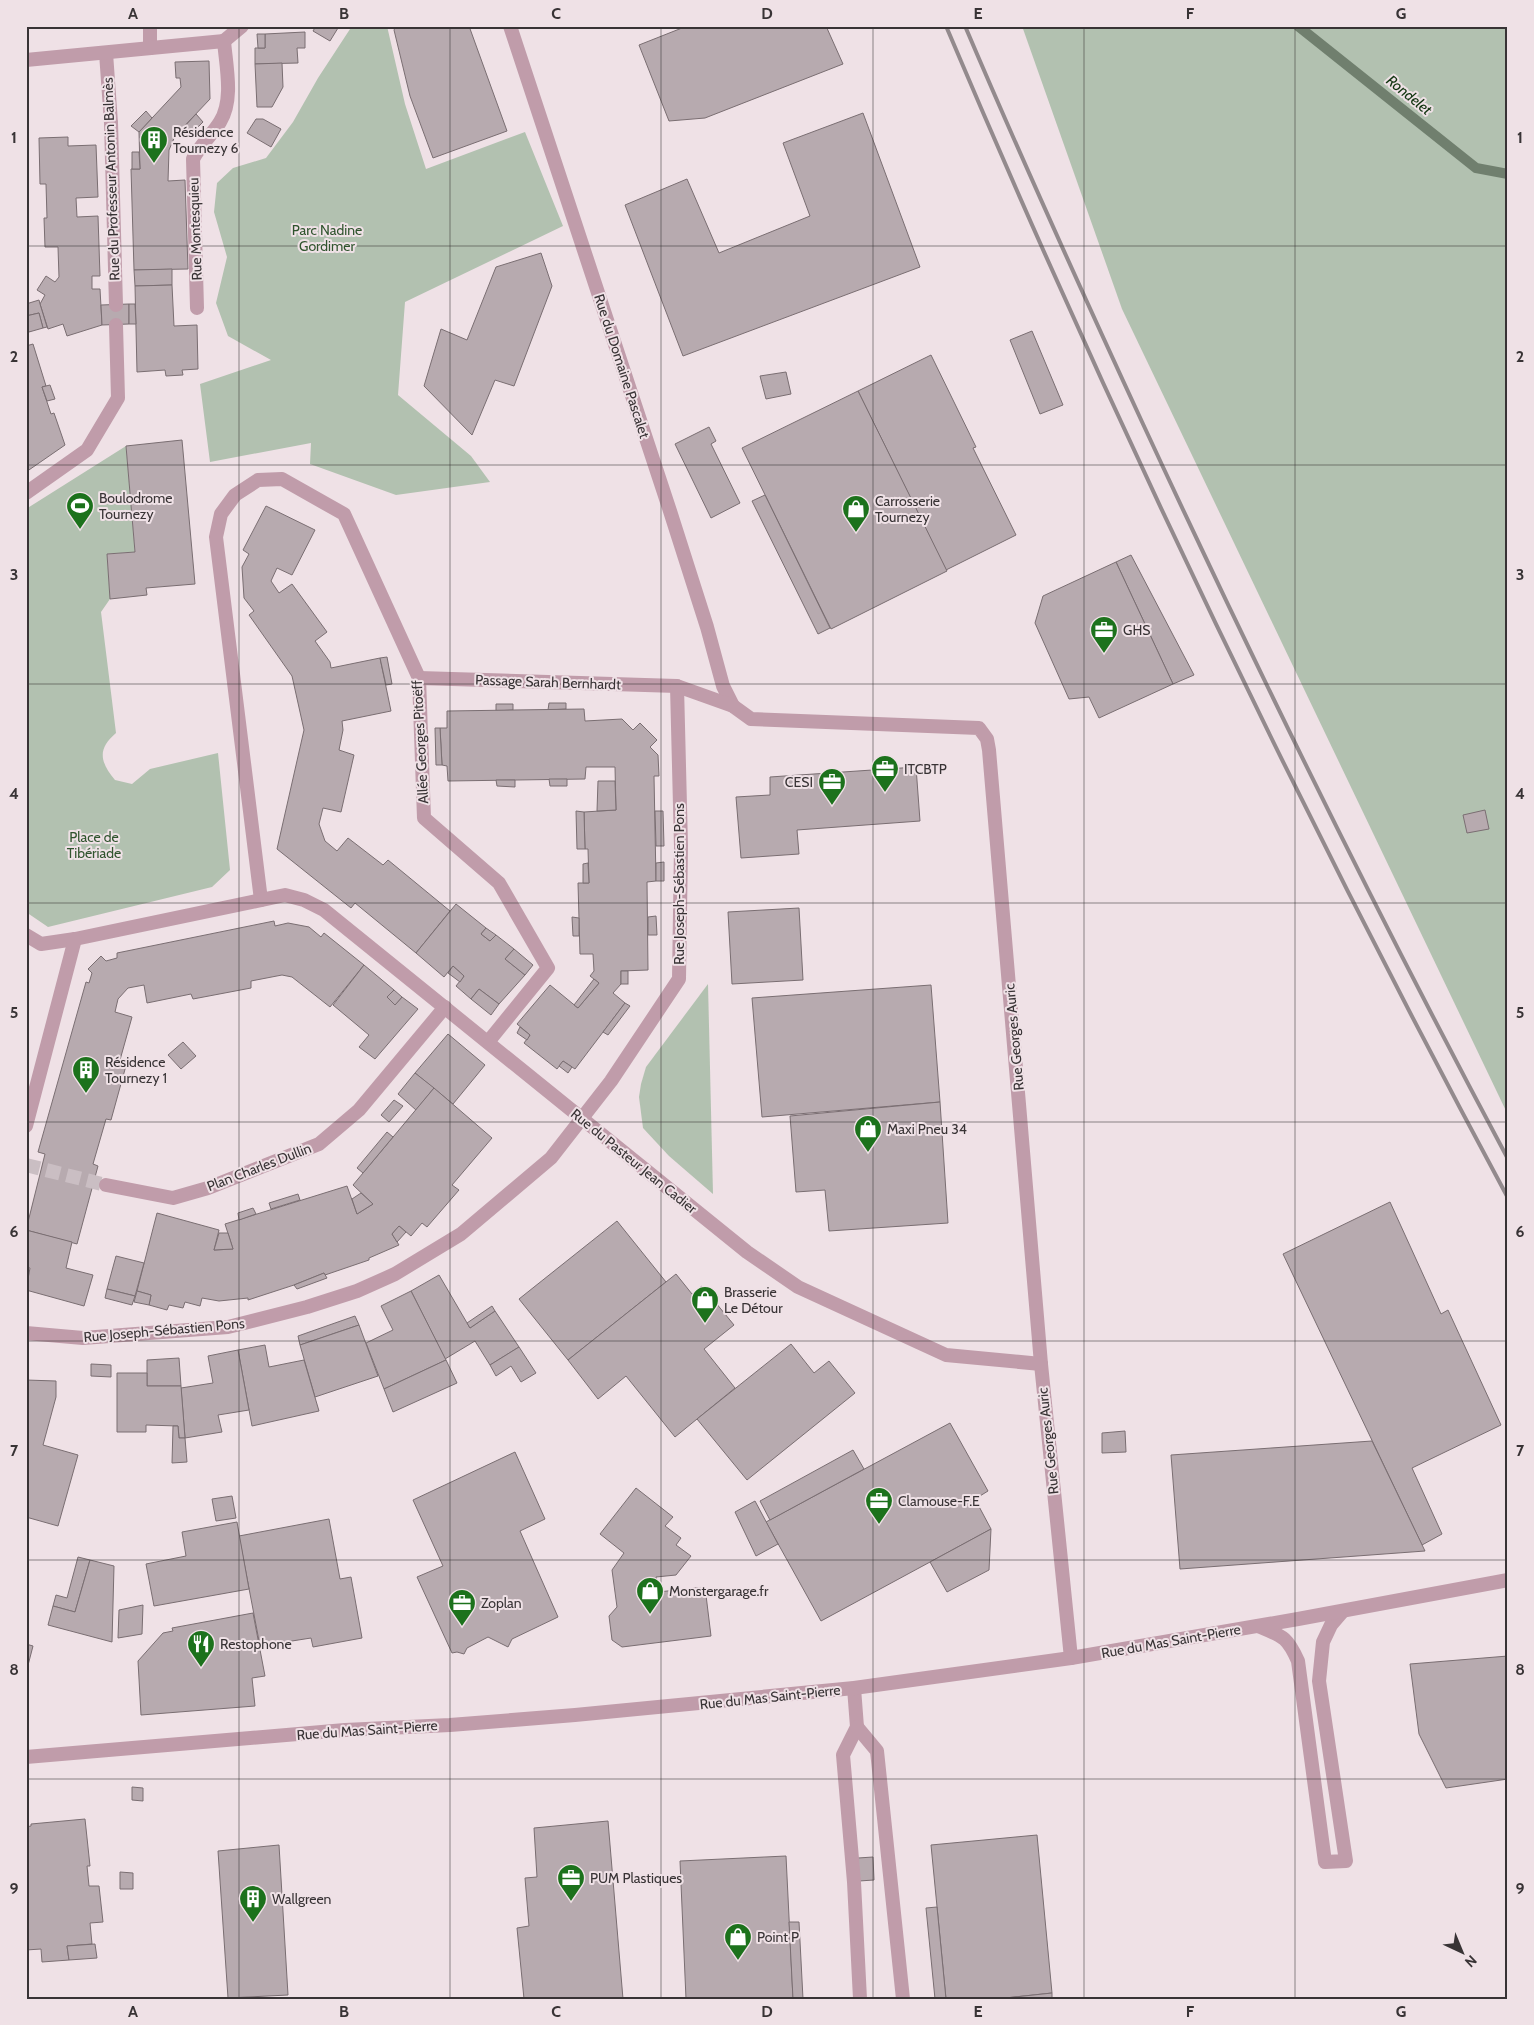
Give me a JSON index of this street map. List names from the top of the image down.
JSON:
{
  "streets": {
    "street": [
      "Rue du Professeur Antonin Balmès",
      "Rue Montesquieu",
      "Rue du Domaine Pascalet",
      "Passage Sarah Bernhardt",
      "Allée Georges Pitoëff",
      "Rue Joseph-Sébastien Pons",
      "Rue Georges Auric",
      "Rue du Pasteur Jean Cadier",
      "Plan Charles Dullin",
      "Rue du Mas Saint-Pierre"
    ]
  },
  "crossings": [
    ["Rue du Domaine Pascalet", "Rue Georges Auric"],
    ["Passage Sarah Bernhardt", "Allée Georges Pitoëff"],
    ["Passage Sarah Bernhardt", "Rue Joseph-Sébastien Pons"],
    ["Passage Sarah Bernhardt", "Rue Georges Auric"],
    ["Allée Georges Pitoëff", "Rue du Pasteur Jean Cadier"],
    ["Rue Joseph-Sébastien Pons", "Rue Georges Auric"],
    ["Rue Joseph-Sébastien Pons", "Rue du Pasteur Jean Cadier"],
    ["Rue Georges Auric", "Rue du Pasteur Jean Cadier"],
    ["Rue Georges Auric", "Rue du Mas Saint-Pierre"],
    ["Rue du Pasteur Jean Cadier", "Plan Charles Dullin"]
  ],
  "water": ["Rondelet"],
  "parks": ["Parc Nadine Gordimer", "Place de Tibériade"],
  "places": {
    "building": ["Résidence Tournezy 6", "Résidence Tournezy 1", "Wallgreen"],
    "sports": ["Boulodrome Tournezy"],
    "shop": [
      "Carrosserie Tournezy",
      "Maxi Pneu 34",
      "Brasserie Le Détour",
      "Monstergarage.fr",
      "Point P"
    ],
    "office": [
      "GHS",
      "ITCBTP",
      "CESI",
      "Clamouse-F.E",
      "Zoplan",
      "PUM Plastiques"
    ],
    "restaurant": ["Restophone"]
  },
  "north": "bottom right",
  "grid": {
    "columns": [
      "A",
      "B",
      "C",
      "D",
      "E",
      "F",
      "G"
    ],
    "rows": [
      "1",
      "2",
      "3",
      "4",
      "5",
      "6",
      "7",
      "8",
      "9"
    ]
  }
}
